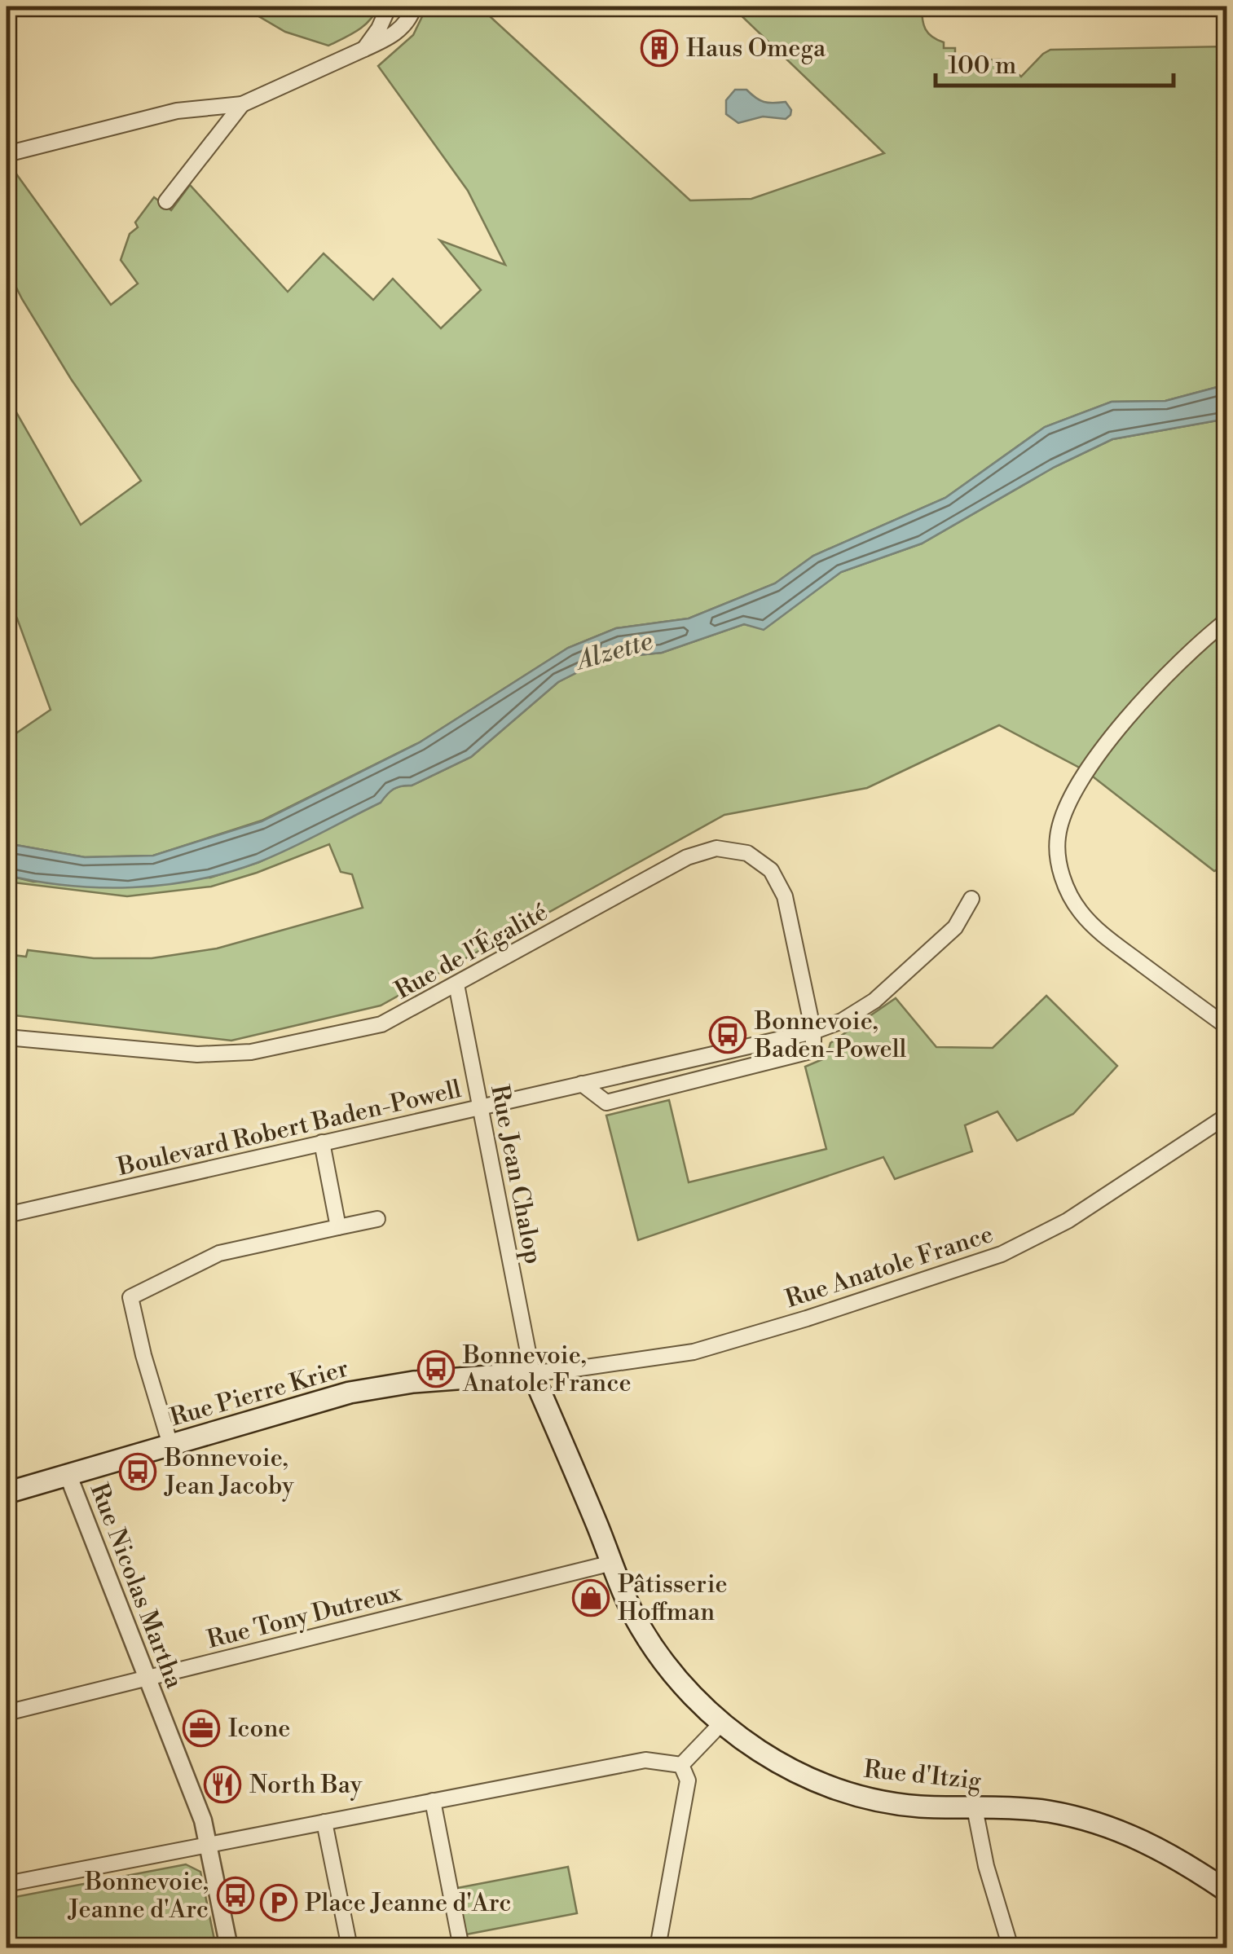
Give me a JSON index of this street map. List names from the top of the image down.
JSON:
{
  "streets": {
    "main road": ["Rue Pierre Krier", "Rue d'Itzig"],
    "street": [
      "Rue de l'Égalité",
      "Boulevard Robert Baden-Powell",
      "Rue Jean Chalop",
      "Rue Anatole France",
      "Rue Nicolas Martha",
      "Rue Tony Dutreux"
    ]
  },
  "crossings": [
    ["Rue de l'Égalité", "Boulevard Robert Baden-Powell"],
    ["Rue de l'Égalité", "Rue Jean Chalop"],
    ["Boulevard Robert Baden-Powell", "Rue Jean Chalop"],
    ["Rue Jean Chalop", "Rue Anatole France"],
    ["Rue Jean Chalop", "Rue Pierre Krier"],
    ["Rue Jean Chalop", "Rue d'Itzig"],
    ["Rue Anatole France", "Rue Pierre Krier"],
    ["Rue Anatole France", "Rue d'Itzig"],
    ["Rue Pierre Krier", "Rue Nicolas Martha"],
    ["Rue Pierre Krier", "Rue d'Itzig"],
    ["Rue Nicolas Martha", "Rue Tony Dutreux"],
    ["Rue Tony Dutreux", "Rue d'Itzig"]
  ],
  "water": ["Alzette"],
  "places": {
    "building": ["Haus Omega"],
    "bus stop": [
      "Bonnevoie, Baden-Powell",
      "Bonnevoie, Anatole France",
      "Bonnevoie, Jean Jacoby",
      "Bonnevoie, Jeanne d'Arc"
    ],
    "shop": ["Pâtisserie Hoffman"],
    "office": ["Icone"],
    "restaurant": ["North Bay"],
    "parking": ["Place Jeanne d'Arc"]
  },
  "scale_bar": "100 m"
}
